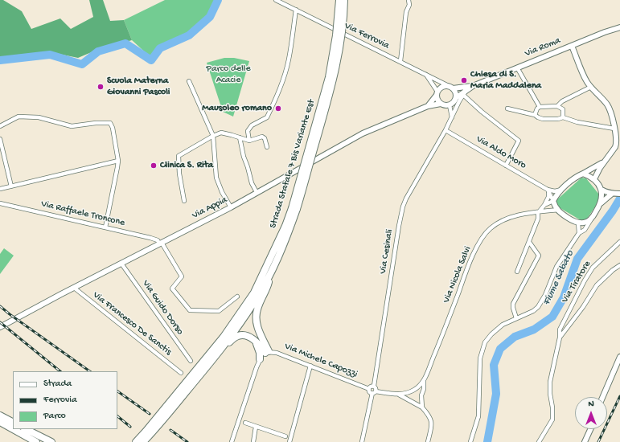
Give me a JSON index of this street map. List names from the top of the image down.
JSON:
{
  "streets": {
    "highway": ["Strada Statale 7 Bis Variante Est"],
    "street": [
      "Via Ferrovia",
      "Via Roma",
      "Via Aldo Moro",
      "Via Appia",
      "Via Raffaele Troncone",
      "Via Cesinali",
      "Via Nicola Salvi",
      "Via Tiratore",
      "Via Guido Dorso",
      "Via Francesco De Sanctis",
      "Via Michele Capozzi"
    ]
  },
  "crossings": [
    ["Via Ferrovia", "Via Roma"],
    ["Via Ferrovia", "Via Appia"],
    ["Via Ferrovia", "Via Cesinali"],
    ["Via Roma", "Via Appia"],
    ["Via Roma", "Via Cesinali"],
    ["Via Aldo Moro", "Via Cesinali"],
    ["Via Appia", "Via Raffaele Troncone"],
    ["Via Appia", "Via Cesinali"],
    ["Via Appia", "Via Guido Dorso"],
    ["Via Appia", "Via Francesco De Sanctis"],
    ["Via Cesinali", "Via Michele Capozzi"]
  ],
  "water": ["Fiume Sabato"],
  "parks": ["Parco delle Acacie"],
  "places": [
    "Chiesa di S. Maria Maddalena",
    "Scuola Materna Giovanni Pascoli",
    "Mausoleo romano",
    "Clinica S. Rita"
  ],
  "legend": ["Strada", "Ferrovia", "Parco"],
  "north": "top"
}
